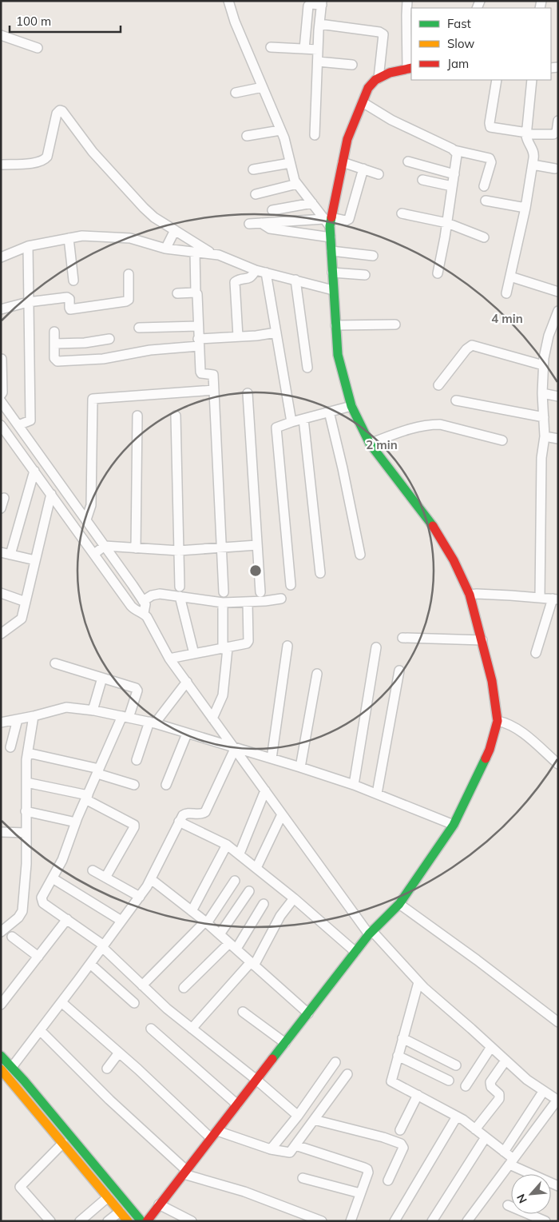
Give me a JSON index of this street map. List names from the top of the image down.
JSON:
{
  "legend": ["Fast", "Slow", "Jam"],
  "scale_bar": "100 m",
  "north": "bottom left",
  "rings": ["4 min", "2 min"]
}
